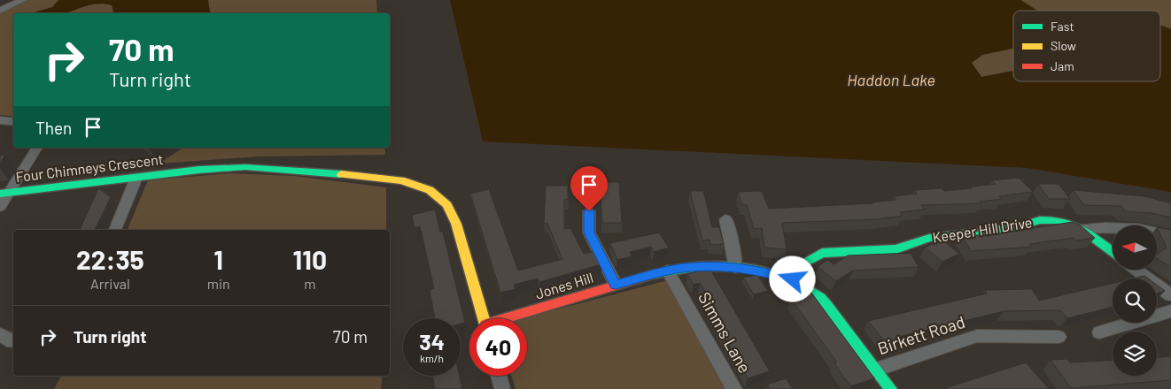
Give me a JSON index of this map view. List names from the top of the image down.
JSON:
{
  "streets": {
    "street": [
      "Four Chimneys Crescent",
      "Keeper Hill Drive",
      "Jones Hill",
      "Simms Lane",
      "Birkett Road"
    ]
  },
  "crossings": [
    ["Keeper Hill Drive", "Jones Hill"],
    ["Jones Hill", "Simms Lane"],
    ["Jones Hill", "Birkett Road"]
  ],
  "water": ["Haddon Lake"],
  "legend": ["Fast", "Slow", "Jam"],
  "north": "left",
  "page": {
    "turn": ["70 m", "Turn right"],
    "then": "Then",
    "eta": [
      "22:35",
      "Arrival",
      "1",
      "min",
      "110",
      "m"
    ],
    "list": [
      {
        "name": "Turn right",
        "value": "70 m"
      }
    ],
    "speed": "34 km/h",
    "limit": "40"
  }
}
